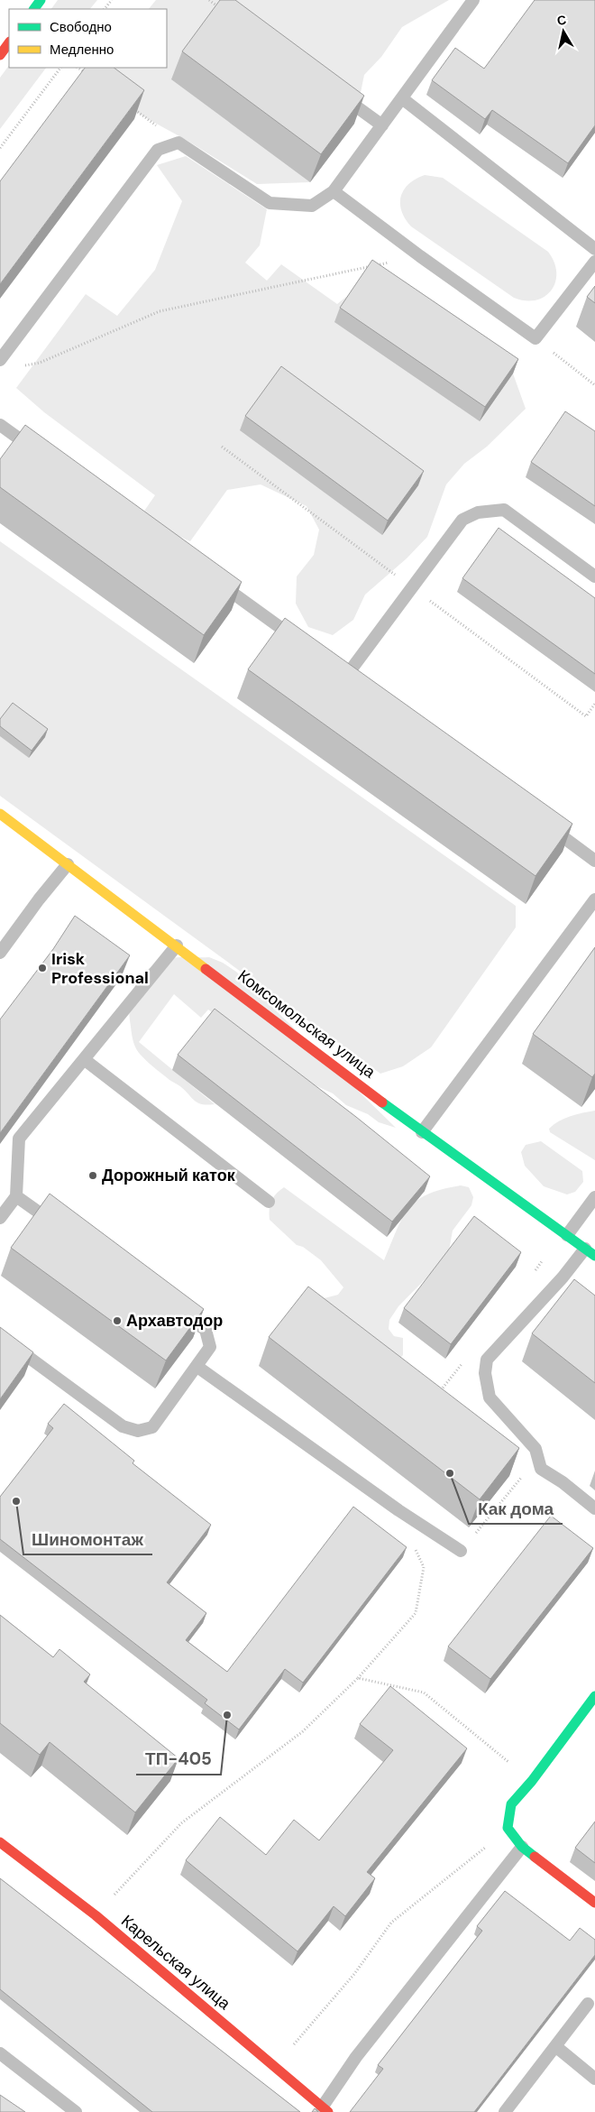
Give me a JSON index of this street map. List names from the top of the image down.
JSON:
{
  "streets": {
    "street": ["Комсомольская улица", "Карельская улица"]
  },
  "places": [
    "Irisk Professional",
    "Дорожный каток",
    "Архавтодор",
    "Как дома",
    "Шиномонтаж",
    "ТП-405"
  ],
  "legend": ["Свободно", "Медленно"],
  "north": "top"
}
